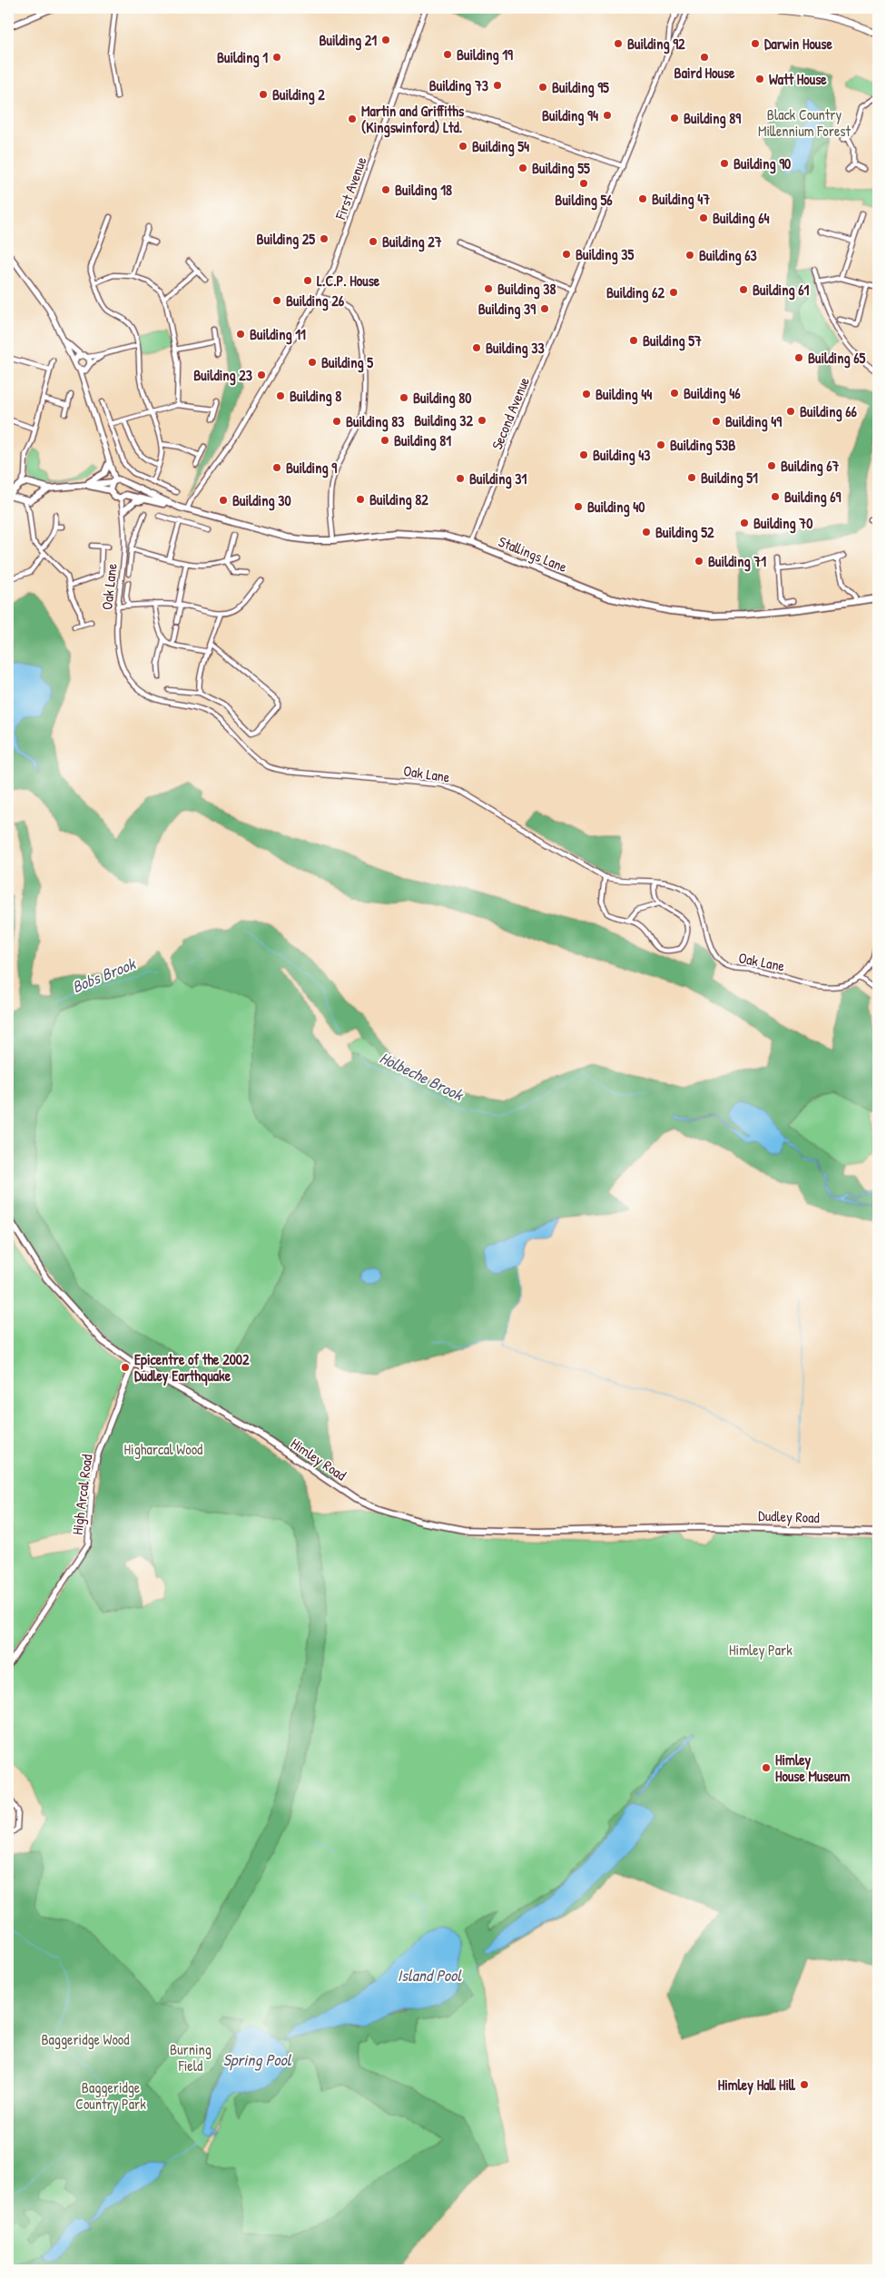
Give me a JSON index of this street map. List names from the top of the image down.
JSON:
{
  "streets": {
    "main road": ["Stallings Lane", "Himley Road", "Dudley Road"],
    "street": [
      "First Avenue",
      "Second Avenue",
      "Oak Lane",
      "High Arcal Road"
    ]
  },
  "crossings": [
    ["First Avenue", "Stallings Lane"],
    ["Second Avenue", "Stallings Lane"],
    ["Himley Road", "High Arcal Road"],
    ["Himley Road", "Dudley Road"]
  ],
  "water": [
    "Bobs Brook",
    "Holbeche Brook",
    "Island Pool",
    "Spring Pool"
  ],
  "parks": [
    "Black Country Millennium Forest",
    "Higharcal Wood",
    "Himley Park",
    "Baggeridge Wood",
    "Burning Field",
    "Baggeridge Country Park"
  ],
  "places": [
    "Building 21",
    "Building 92",
    "Darwin House",
    "Building 19",
    "Building 1",
    "Baird House",
    "Watt House",
    "Building 73",
    "Building 95",
    "Building 2",
    "Building 94",
    "Building 89",
    "Martin and Griffiths (Kingswinford) Ltd.",
    "Building 54",
    "Building 90",
    "Building 55",
    "Building 56",
    "Building 18",
    "Building 47",
    "Building 64",
    "Building 25",
    "Building 27",
    "Building 35",
    "Building 63",
    "L.C.P. House",
    "Building 38",
    "Building 61",
    "Building 62",
    "Building 26",
    "Building 39",
    "Building 11",
    "Building 57",
    "Building 33",
    "Building 65",
    "Building 5",
    "Building 23",
    "Building 46",
    "Building 44",
    "Building 8",
    "Building 80",
    "Building 66",
    "Building 32",
    "Building 83",
    "Building 49",
    "Building 81",
    "Building 53B",
    "Building 43",
    "Building 67",
    "Building 9",
    "Building 51",
    "Building 31",
    "Building 69",
    "Building 82",
    "Building 30",
    "Building 40",
    "Building 70",
    "Building 52",
    "Building 71",
    "Epicentre of the 2002 Dudley Earthquake",
    "Himley House Museum",
    "Himley Hall Hill"
  ]
}
